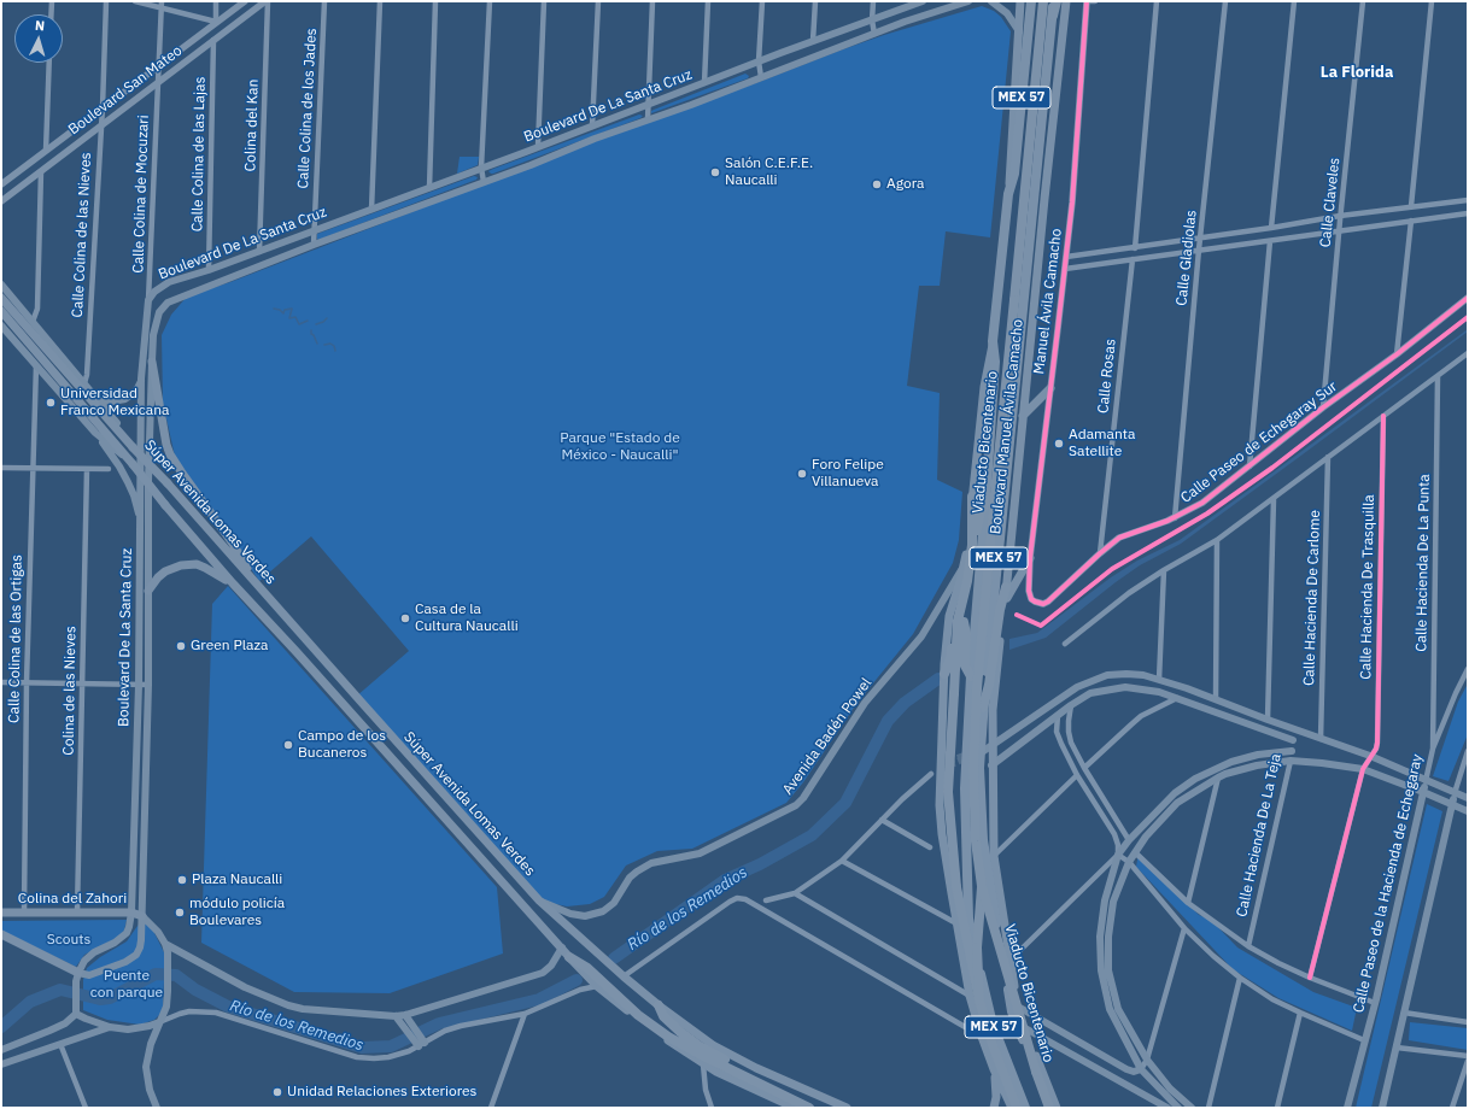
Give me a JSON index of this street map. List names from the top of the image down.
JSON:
{
  "streets": {
    "highway": ["MEX 57", "Boulevard Manuel Ávila Camacho", "Viaducto Bicentenario"],
    "main road": [
      "Boulevard De La Santa Cruz",
      "Súper Avenida Lomas Verdes",
      "Avenida Badén Powel",
      "Calle Hacienda De La Teja",
      "Calle Paseo de la Hacienda de Echegaray",
      "Colina del Zahori"
    ],
    "street": [
      "Boulevard San Mateo",
      "Calle Colina de los Jades",
      "Colina del Kan",
      "Calle Colina de las Lajas",
      "Calle Colina de Mocuzari",
      "Calle Claveles",
      "Calle Colina de las Nieves",
      "Calle Gladiolas",
      "Manuel Ávila Camacho",
      "Calle Rosas",
      "Calle Paseo de Echegaray Sur",
      "Calle Hacienda De La Punta",
      "Calle Hacienda De Trasquilla",
      "Calle Hacienda De Carlome",
      "Calle Colina de las Ortigas",
      "Colina de las Nieves"
    ]
  },
  "crossings": [
    ["Boulevard San Mateo", "Colina del Kan"],
    ["Boulevard San Mateo", "Calle Colina de las Lajas"],
    ["Boulevard San Mateo", "Calle Colina de Mocuzari"],
    ["Boulevard San Mateo", "Calle Colina de las Nieves"],
    ["Boulevard De La Santa Cruz", "Calle Colina de los Jades"],
    ["Boulevard De La Santa Cruz", "Colina del Kan"],
    ["Boulevard De La Santa Cruz", "Calle Colina de las Lajas"],
    ["Boulevard De La Santa Cruz", "Calle Colina de Mocuzari"],
    ["Boulevard De La Santa Cruz", "Colina del Zahori"],
    ["Calle Claveles", "Calle Paseo de Echegaray Sur"],
    ["Calle Colina de las Nieves", "Súper Avenida Lomas Verdes"],
    ["Calle Gladiolas", "Calle Paseo de Echegaray Sur"],
    ["Manuel Ávila Camacho", "Calle Paseo de Echegaray Sur"],
    ["Calle Rosas", "Calle Paseo de Echegaray Sur"],
    ["Boulevard Manuel Ávila Camacho", "Viaducto Bicentenario"],
    ["Boulevard Manuel Ávila Camacho", "Avenida Badén Powel"],
    ["Súper Avenida Lomas Verdes", "Calle Colina de las Ortigas"],
    ["Súper Avenida Lomas Verdes", "Avenida Badén Powel"],
    ["Calle Hacienda De La Punta", "Calle Paseo de la Hacienda de Echegaray"],
    ["Calle Colina de las Ortigas", "Colina del Zahori"],
    ["Colina de las Nieves", "Colina del Zahori"]
  ],
  "districts": ["La Florida"],
  "water": ["Río de los Remedios"],
  "parks": ["Parque \"Estado de México - Naucalli\"", "Scouts", "Puente con parque"],
  "places": [
    "Salón C.E.F.E. Naucalli",
    "Agora",
    "Universidad Franco Mexicana",
    "Adamanta Satellite",
    "Foro Felipe Villanueva",
    "Casa de la Cultura Naucalli",
    "Green Plaza",
    "Campo de los Bucaneros",
    "Plaza Naucalli",
    "módulo policía Boulevares",
    "Unidad Relaciones Exteriores"
  ],
  "north": "top"
}
